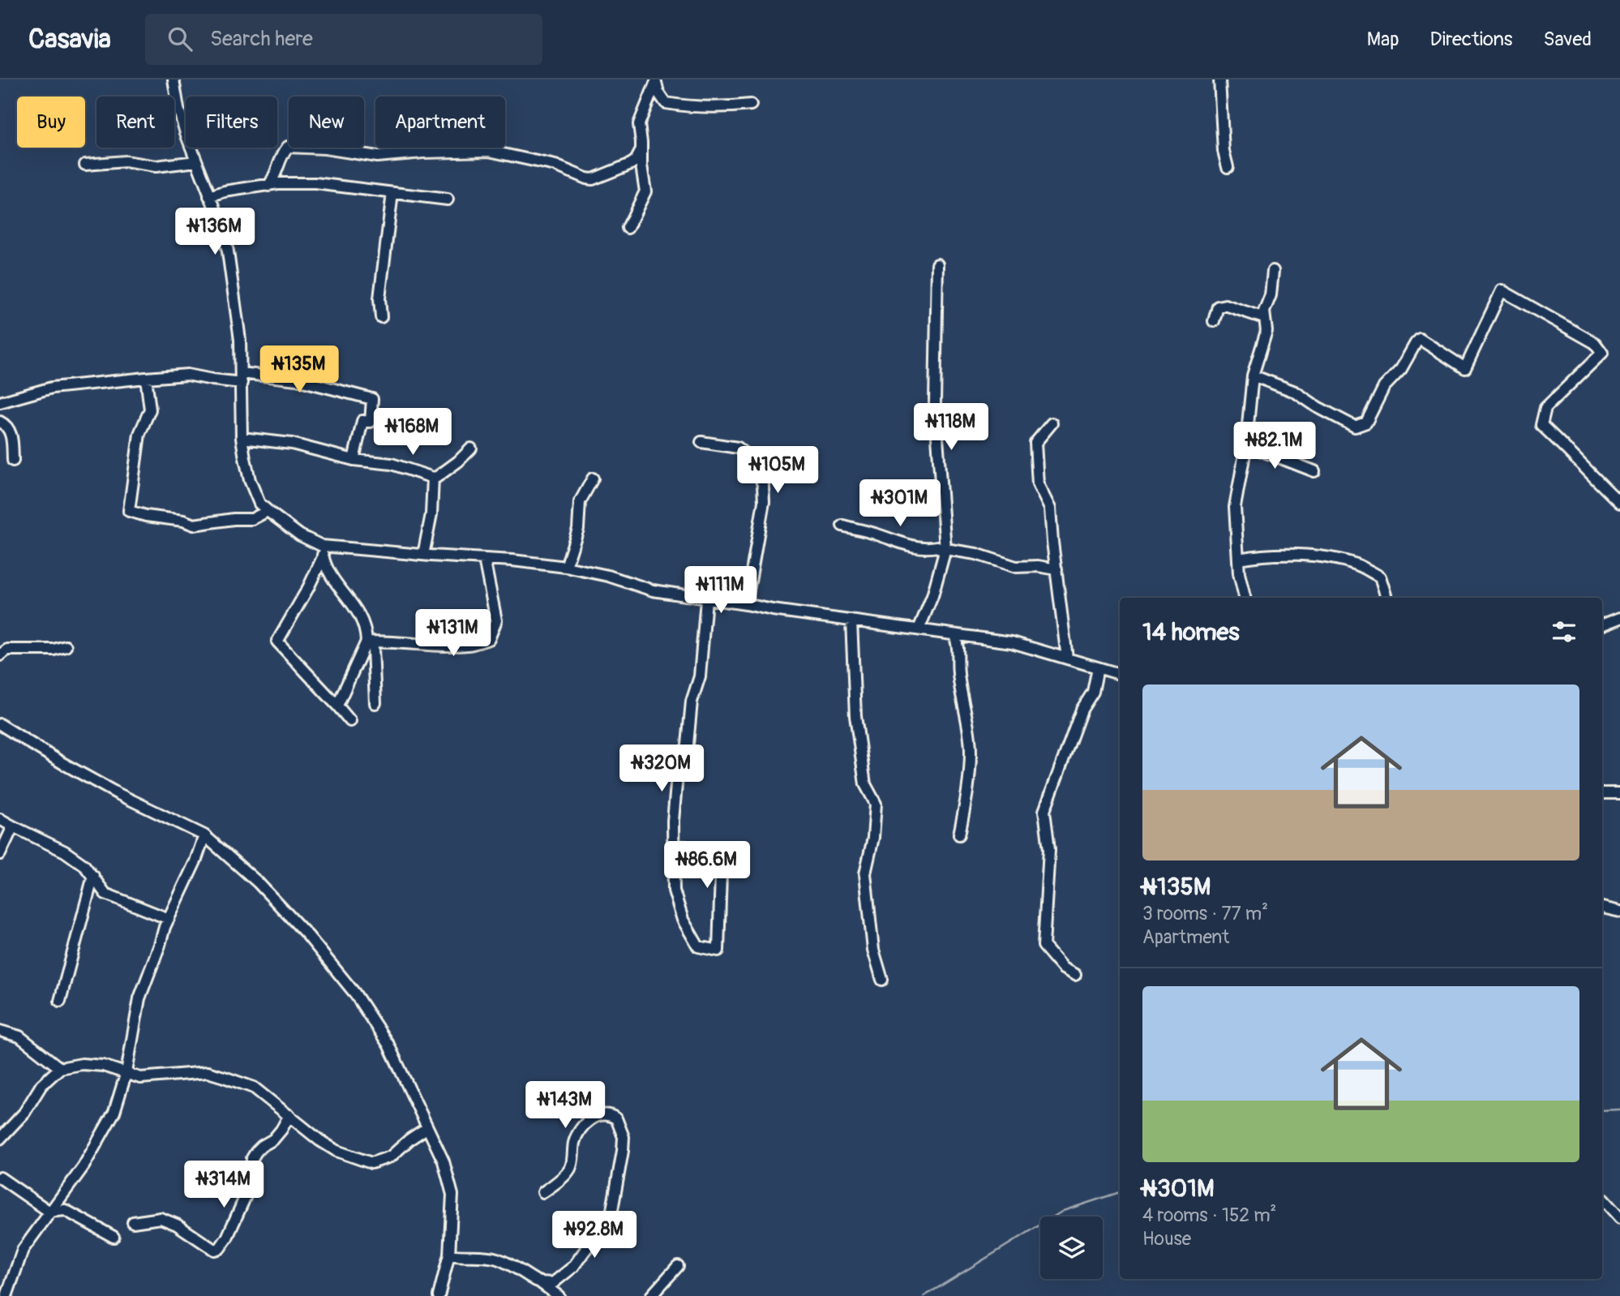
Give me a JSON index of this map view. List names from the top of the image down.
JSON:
{
  "page": {
    "header": "Casavia",
    "search": "Search here",
    "nav": ["Map", "Directions", "Saved"],
    "chip": [
      "Buy",
      "Rent",
      "Filters",
      "New",
      "Apartment"
    ],
    "price": [
      "₦136M",
      "₦135M",
      "₦118M",
      "₦168M",
      "₦82.1M",
      "₦105M",
      "₦301M",
      "₦111M",
      "₦131M",
      "₦320M",
      "₦86.6M",
      "₦143M",
      "₦314M",
      "₦92.8M"
    ],
    "heading": "14 homes",
    "list": [
      {
        "name": "₦135M",
        "note": "3 rooms · 77 m² · Apartment"
      },
      {
        "name": "₦301M",
        "note": "4 rooms · 152 m² · House"
      }
    ]
  }
}
